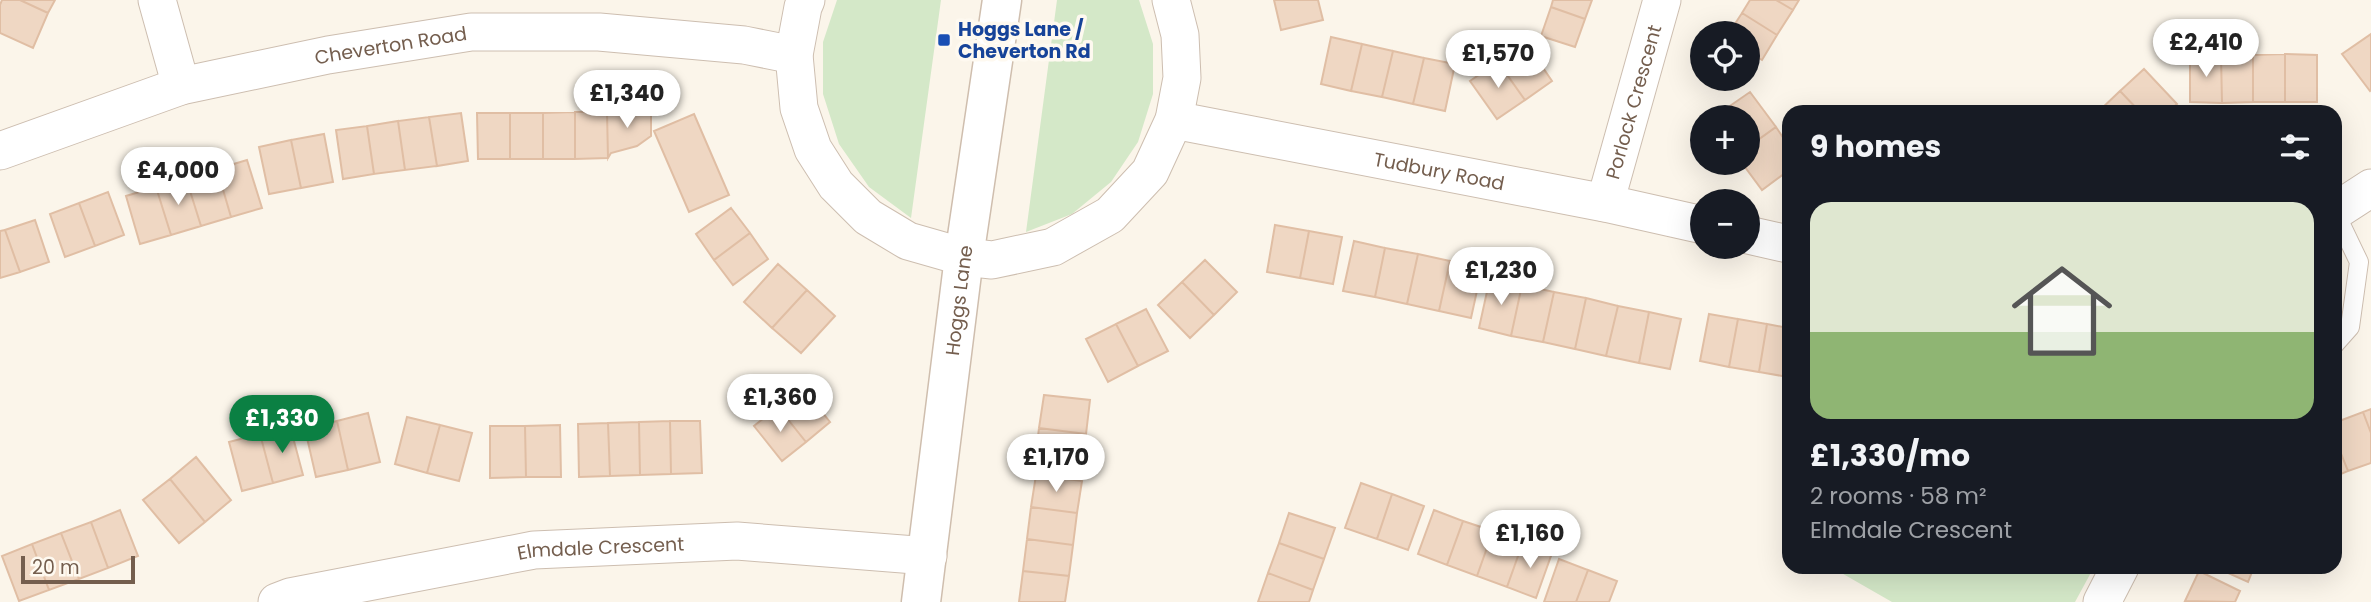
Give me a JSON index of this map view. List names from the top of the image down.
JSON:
{
  "streets": {
    "street": [
      "Cheverton Road",
      "Porlock Crescent",
      "Tudbury Road",
      "Hoggs Lane",
      "Elmdale Crescent"
    ]
  },
  "crossings": [
    ["Porlock Crescent", "Tudbury Road"],
    ["Hoggs Lane", "Elmdale Crescent"]
  ],
  "places": {
    "transit": ["Hoggs Lane / Cheverton Rd"]
  },
  "scale_bar": "20 m",
  "page": {
    "price": [
      "£2,410",
      "£1,570",
      "£1,340",
      "£4,000",
      "£1,230",
      "£1,360",
      "£1,330",
      "£1,170",
      "£1,160"
    ],
    "map_buttons": ["+", "−"],
    "heading": "9 homes",
    "list": [
      {
        "name": "£1,330/mo",
        "note": "2 rooms · 58 m² · Elmdale Crescent"
      }
    ],
    "scale": "20 m"
  }
}
